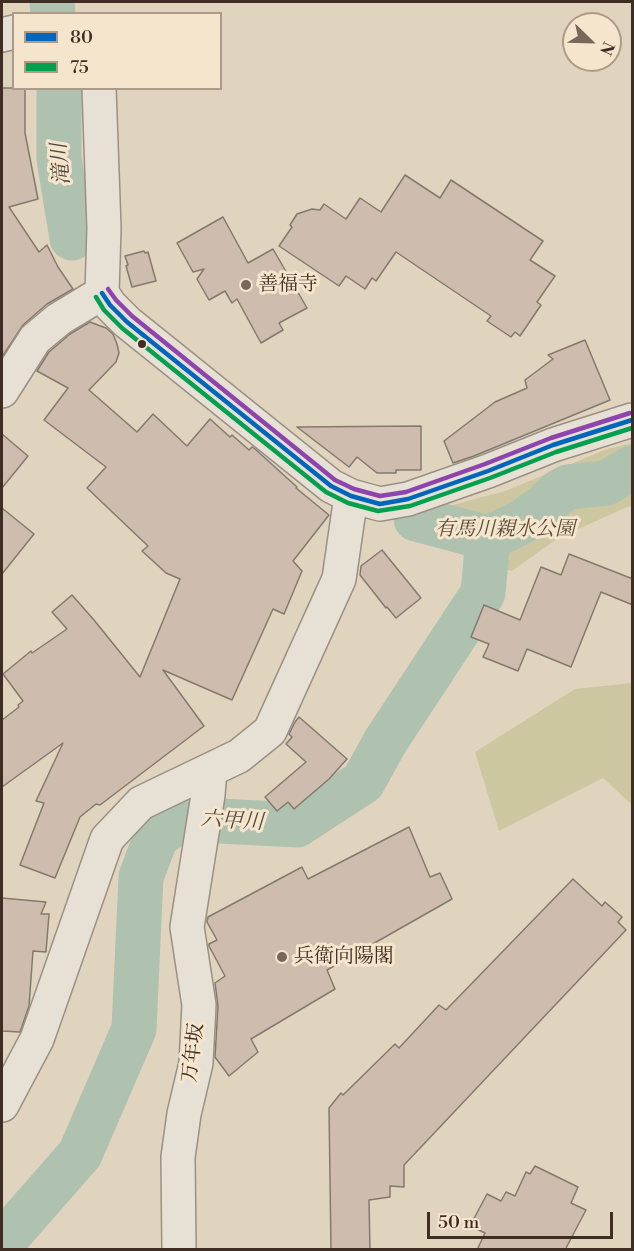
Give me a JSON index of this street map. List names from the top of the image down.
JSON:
{
  "streets": {
    "street": ["万年坂"]
  },
  "water": ["滝川", "六甲川"],
  "parks": ["有馬川親水公園"],
  "places": ["善福寺", "兵衛向陽閣"],
  "lines": ["transit line 80", "transit line 75"],
  "legend": ["80", "75"],
  "scale_bar": "50 m",
  "north": "bottom right"
}
